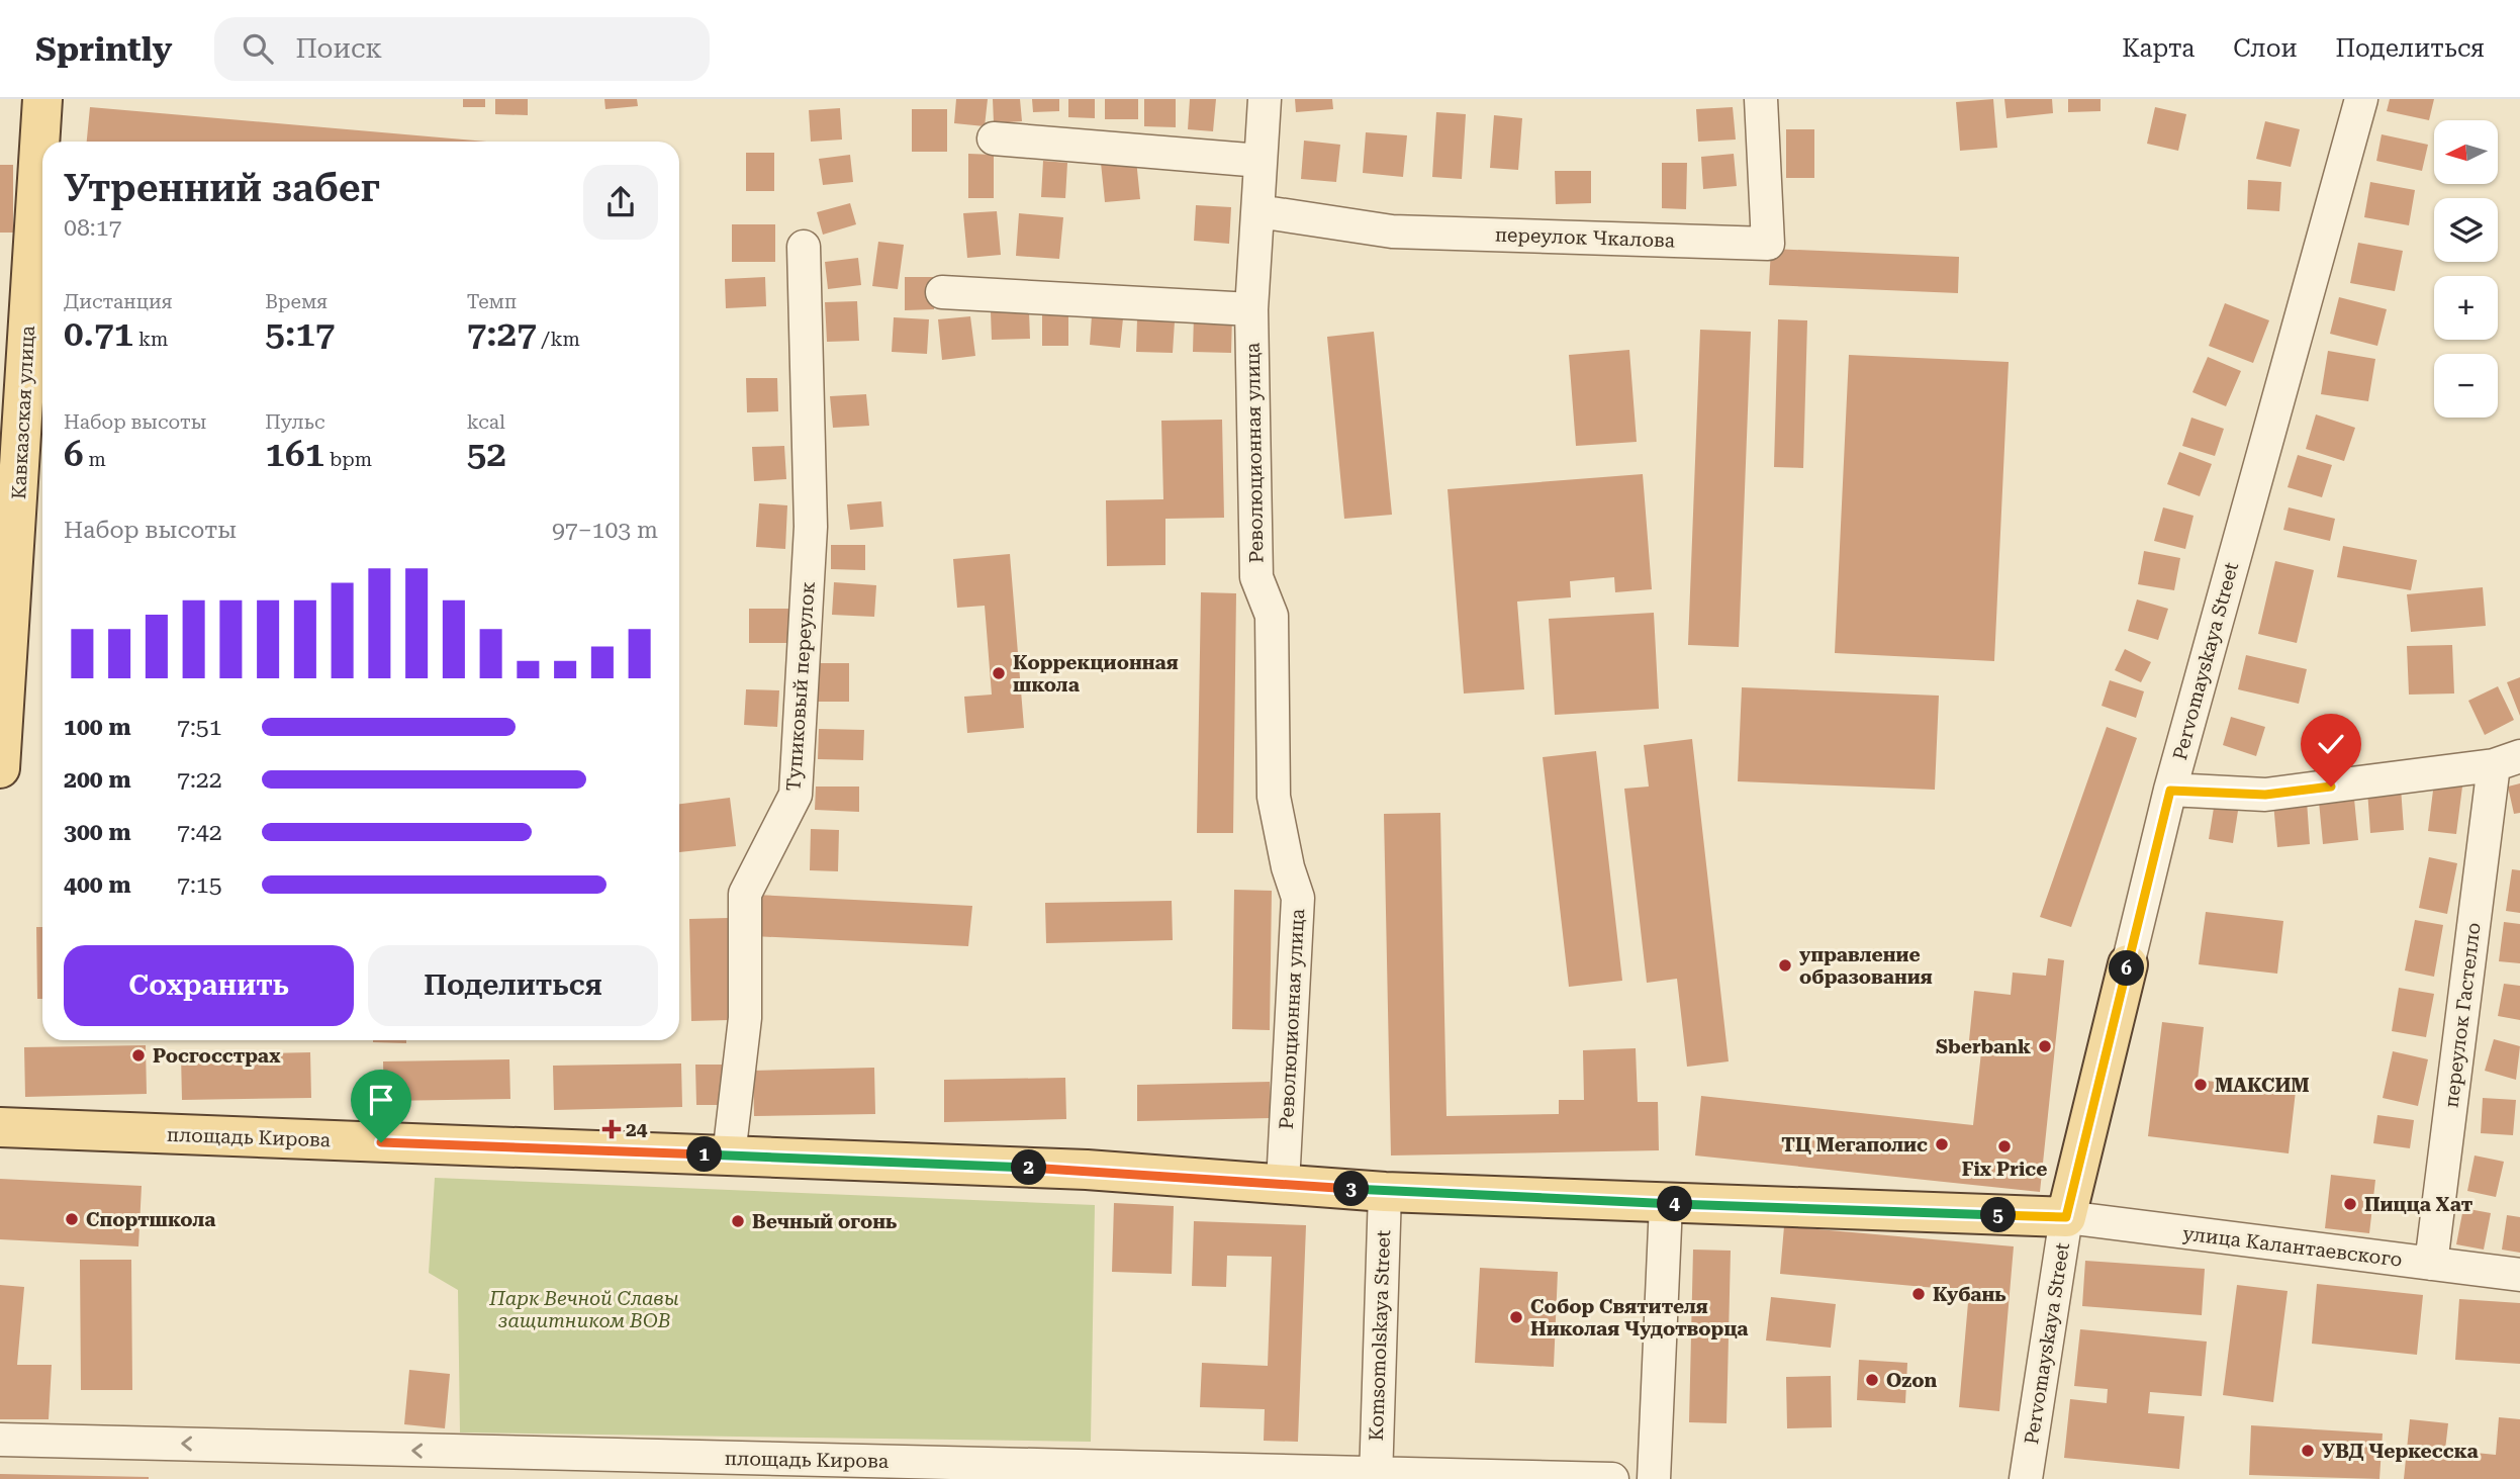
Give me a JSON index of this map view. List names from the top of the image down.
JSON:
{
  "streets": {
    "main road": ["Кавказская улица", "Pervomayskaya Street", "площадь Кирова"],
    "street": [
      "переулок Чкалова",
      "Революционная улица",
      "Тупиковый переулок",
      "переулок Гастелло",
      "улица Калантаевского",
      "Komsomolskaya Street"
    ]
  },
  "crossings": [
    ["переулок Чкалова", "Революционная улица"],
    ["Революционная улица", "площадь Кирова"],
    ["Pervomayskaya Street", "площадь Кирова"],
    ["Pervomayskaya Street", "улица Калантаевского"],
    ["Тупиковый переулок", "площадь Кирова"],
    ["переулок Гастелло", "улица Калантаевского"],
    ["площадь Кирова", "улица Калантаевского"],
    ["площадь Кирова", "Komsomolskaya Street"]
  ],
  "parks": ["Парк Вечной Славы защитником ВОВ"],
  "places": {
    "other": [
      "Коррекционная школа",
      "управление образования",
      "Sberbank",
      "Росгосстрах",
      "МАКСИМ",
      "ТЦ Мегаполис",
      "Fix Price",
      "Пицца Хат",
      "Спортшкола",
      "Вечный огонь",
      "Кубань",
      "Собор Святителя Николая Чудотворца",
      "Ozon",
      "УВД Черкесска"
    ],
    "health": ["24"]
  },
  "north": "left",
  "page": {
    "header": "Sprintly",
    "search": "Поиск",
    "nav": ["Карта", "Слои", "Поделиться"],
    "map_buttons": ["+", "−"],
    "heading": ["Утренний забег", "08:17"],
    "stats": [
      ["Дистанция", "0.71 km"],
      ["Время", "5:17"],
      ["Темп", "7:27 /km"],
      ["Набор высоты", "6 m"],
      ["Пульс", "161 bpm"],
      ["kcal", "52"]
    ],
    "chart": ["Набор высоты", "97–103 m"],
    "list": [
      {
        "name": "100 m",
        "note": "7:51"
      },
      {
        "name": "200 m",
        "note": "7:22"
      },
      {
        "name": "300 m",
        "note": "7:42"
      },
      {
        "name": "400 m",
        "note": "7:15"
      }
    ],
    "buttons": ["Сохранить", "Поделиться"],
    "pins": [
      "6",
      "1",
      "2",
      "3",
      "4",
      "5"
    ]
  }
}
